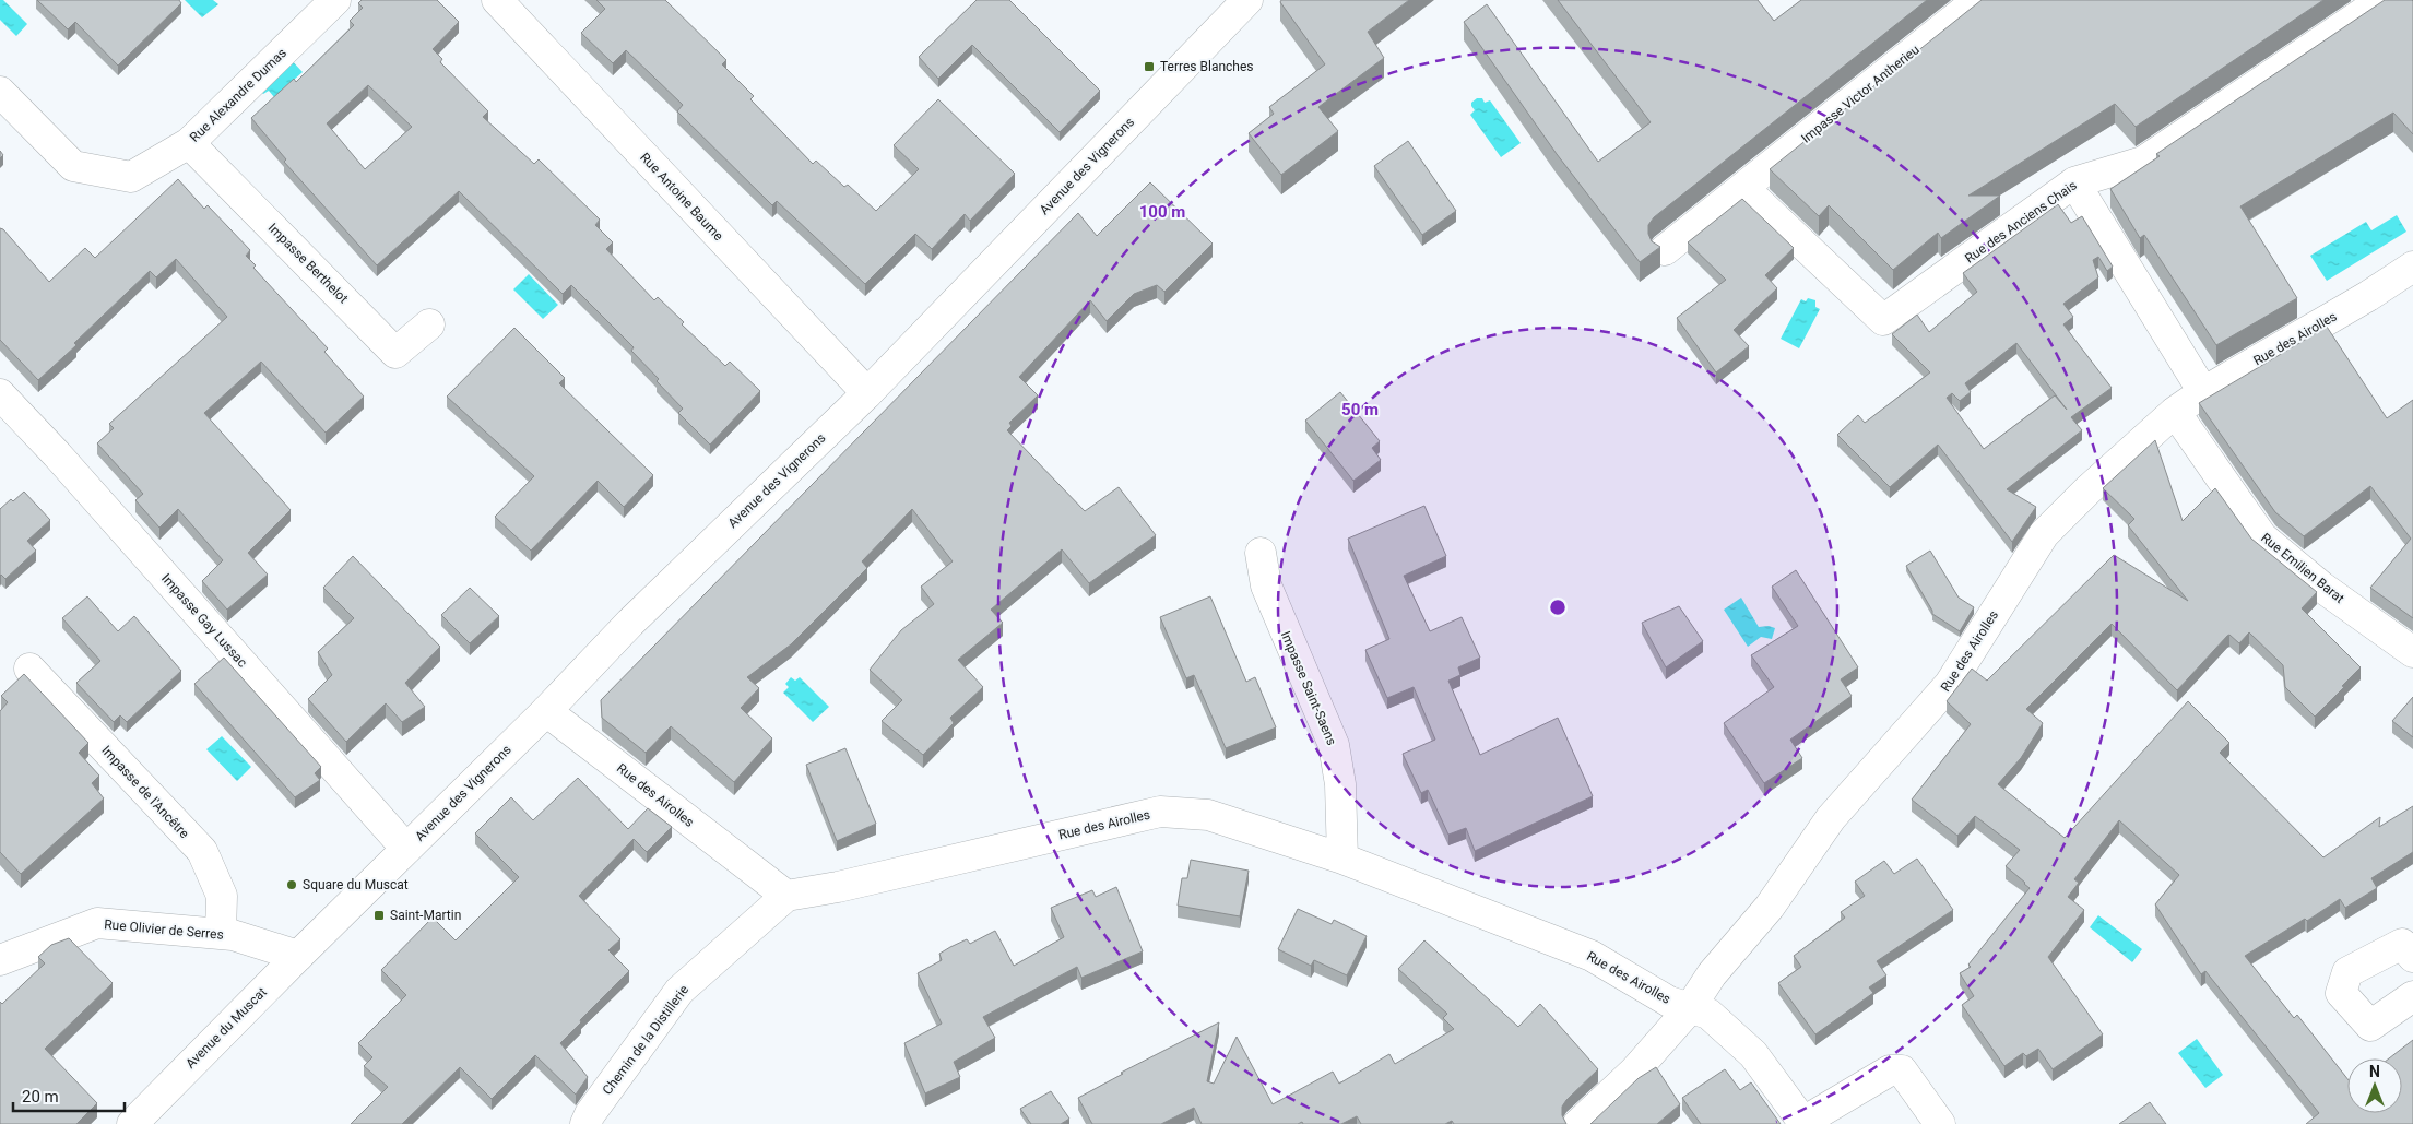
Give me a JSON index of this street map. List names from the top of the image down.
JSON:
{
  "streets": {
    "street": [
      "Impasse Victor Antherieu",
      "Rue Alexandre Dumas",
      "Avenue des Vignerons",
      "Rue Antoine Baume",
      "Rue des Anciens Chais",
      "Impasse Berthelot",
      "Rue des Airolles",
      "Rue Emilien Barat",
      "Impasse Gay Lussac",
      "Impasse Saint-Saens",
      "Impasse de l'Ancêtre",
      "Rue Olivier de Serres",
      "Avenue du Muscat",
      "Chemin de la Distillerie"
    ]
  },
  "crossings": [
    ["Impasse Victor Antherieu", "Rue des Anciens Chais"],
    ["Rue Alexandre Dumas", "Impasse Berthelot"],
    ["Avenue des Vignerons", "Rue Antoine Baume"],
    ["Avenue des Vignerons", "Rue des Airolles"],
    ["Avenue des Vignerons", "Impasse Gay Lussac"],
    ["Avenue des Vignerons", "Rue Olivier de Serres"],
    ["Avenue des Vignerons", "Avenue du Muscat"],
    ["Rue des Airolles", "Rue Emilien Barat"],
    ["Rue des Airolles", "Impasse Saint-Saens"],
    ["Rue des Airolles", "Chemin de la Distillerie"],
    ["Impasse de l'Ancêtre", "Rue Olivier de Serres"],
    ["Rue Olivier de Serres", "Avenue du Muscat"]
  ],
  "places": {
    "transit": ["Terres Blanches", "Saint-Martin"],
    "other": ["Square du Muscat"]
  },
  "scale_bar": "20 m",
  "north": "top",
  "rings": ["100 m", "50 m"]
}
